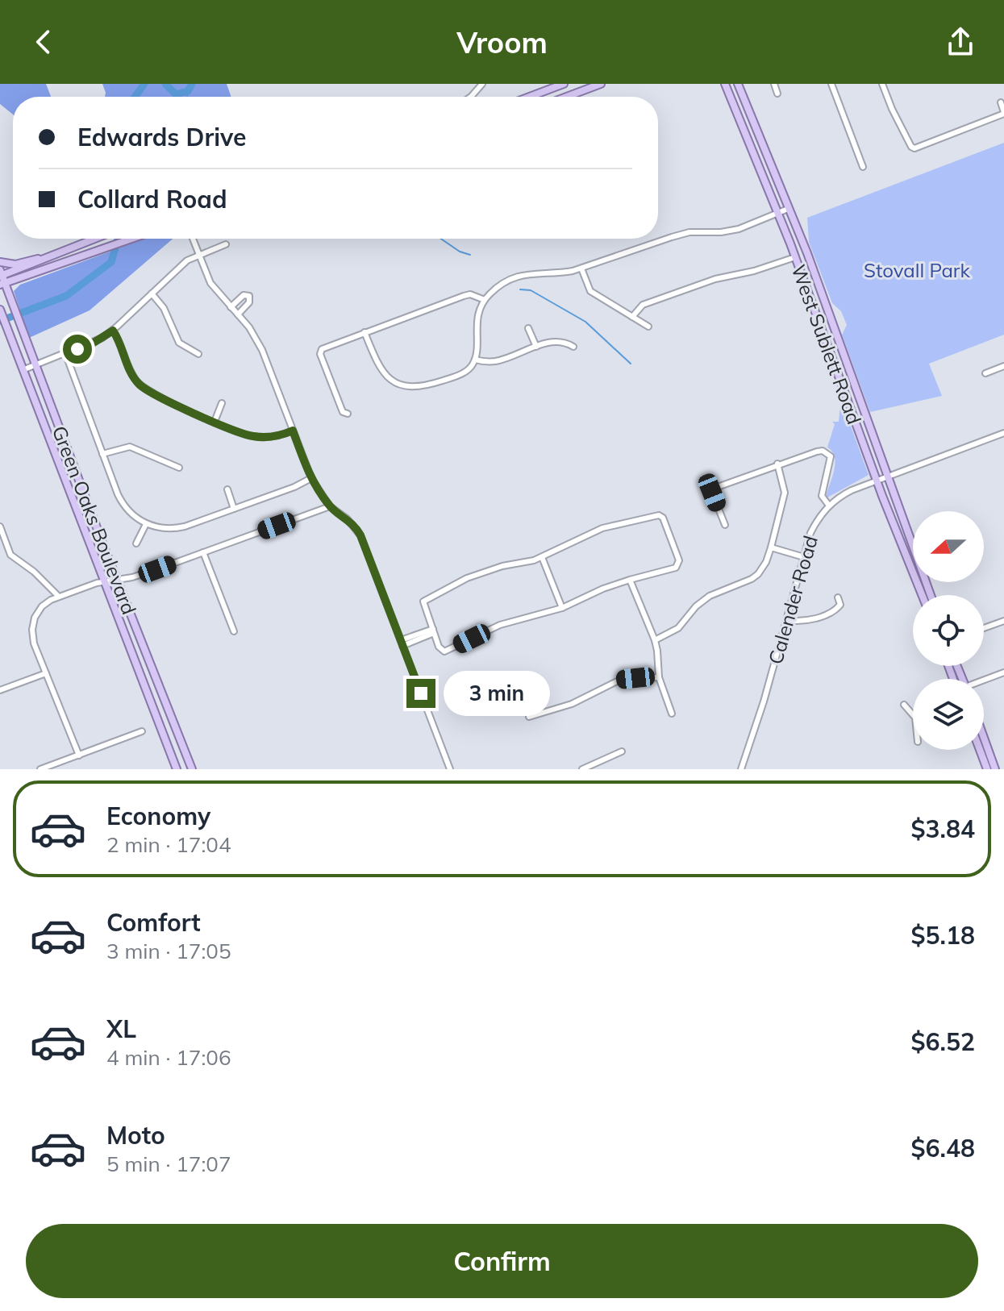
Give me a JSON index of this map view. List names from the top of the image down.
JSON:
{
  "streets": {
    "main road": ["West Sublett Road", "Green Oaks Boulevard"],
    "street": ["Calender Road"]
  },
  "crossings": [
    ["West Sublett Road", "Calender Road"]
  ],
  "parks": ["Stovall Park"],
  "north": "left",
  "page": {
    "header": "Vroom",
    "banner": ["Edwards Drive", "Collard Road"],
    "bubble": "3 min",
    "list": [
      {
        "name": "Economy",
        "note": "2 min · 17:04",
        "value": "$3.84"
      },
      {
        "name": "Comfort",
        "note": "3 min · 17:05",
        "value": "$5.18"
      },
      {
        "name": "XL",
        "note": "4 min · 17:06",
        "value": "$6.52"
      },
      {
        "name": "Moto",
        "note": "5 min · 17:07",
        "value": "$6.48"
      }
    ],
    "buttons": "Confirm"
  }
}
